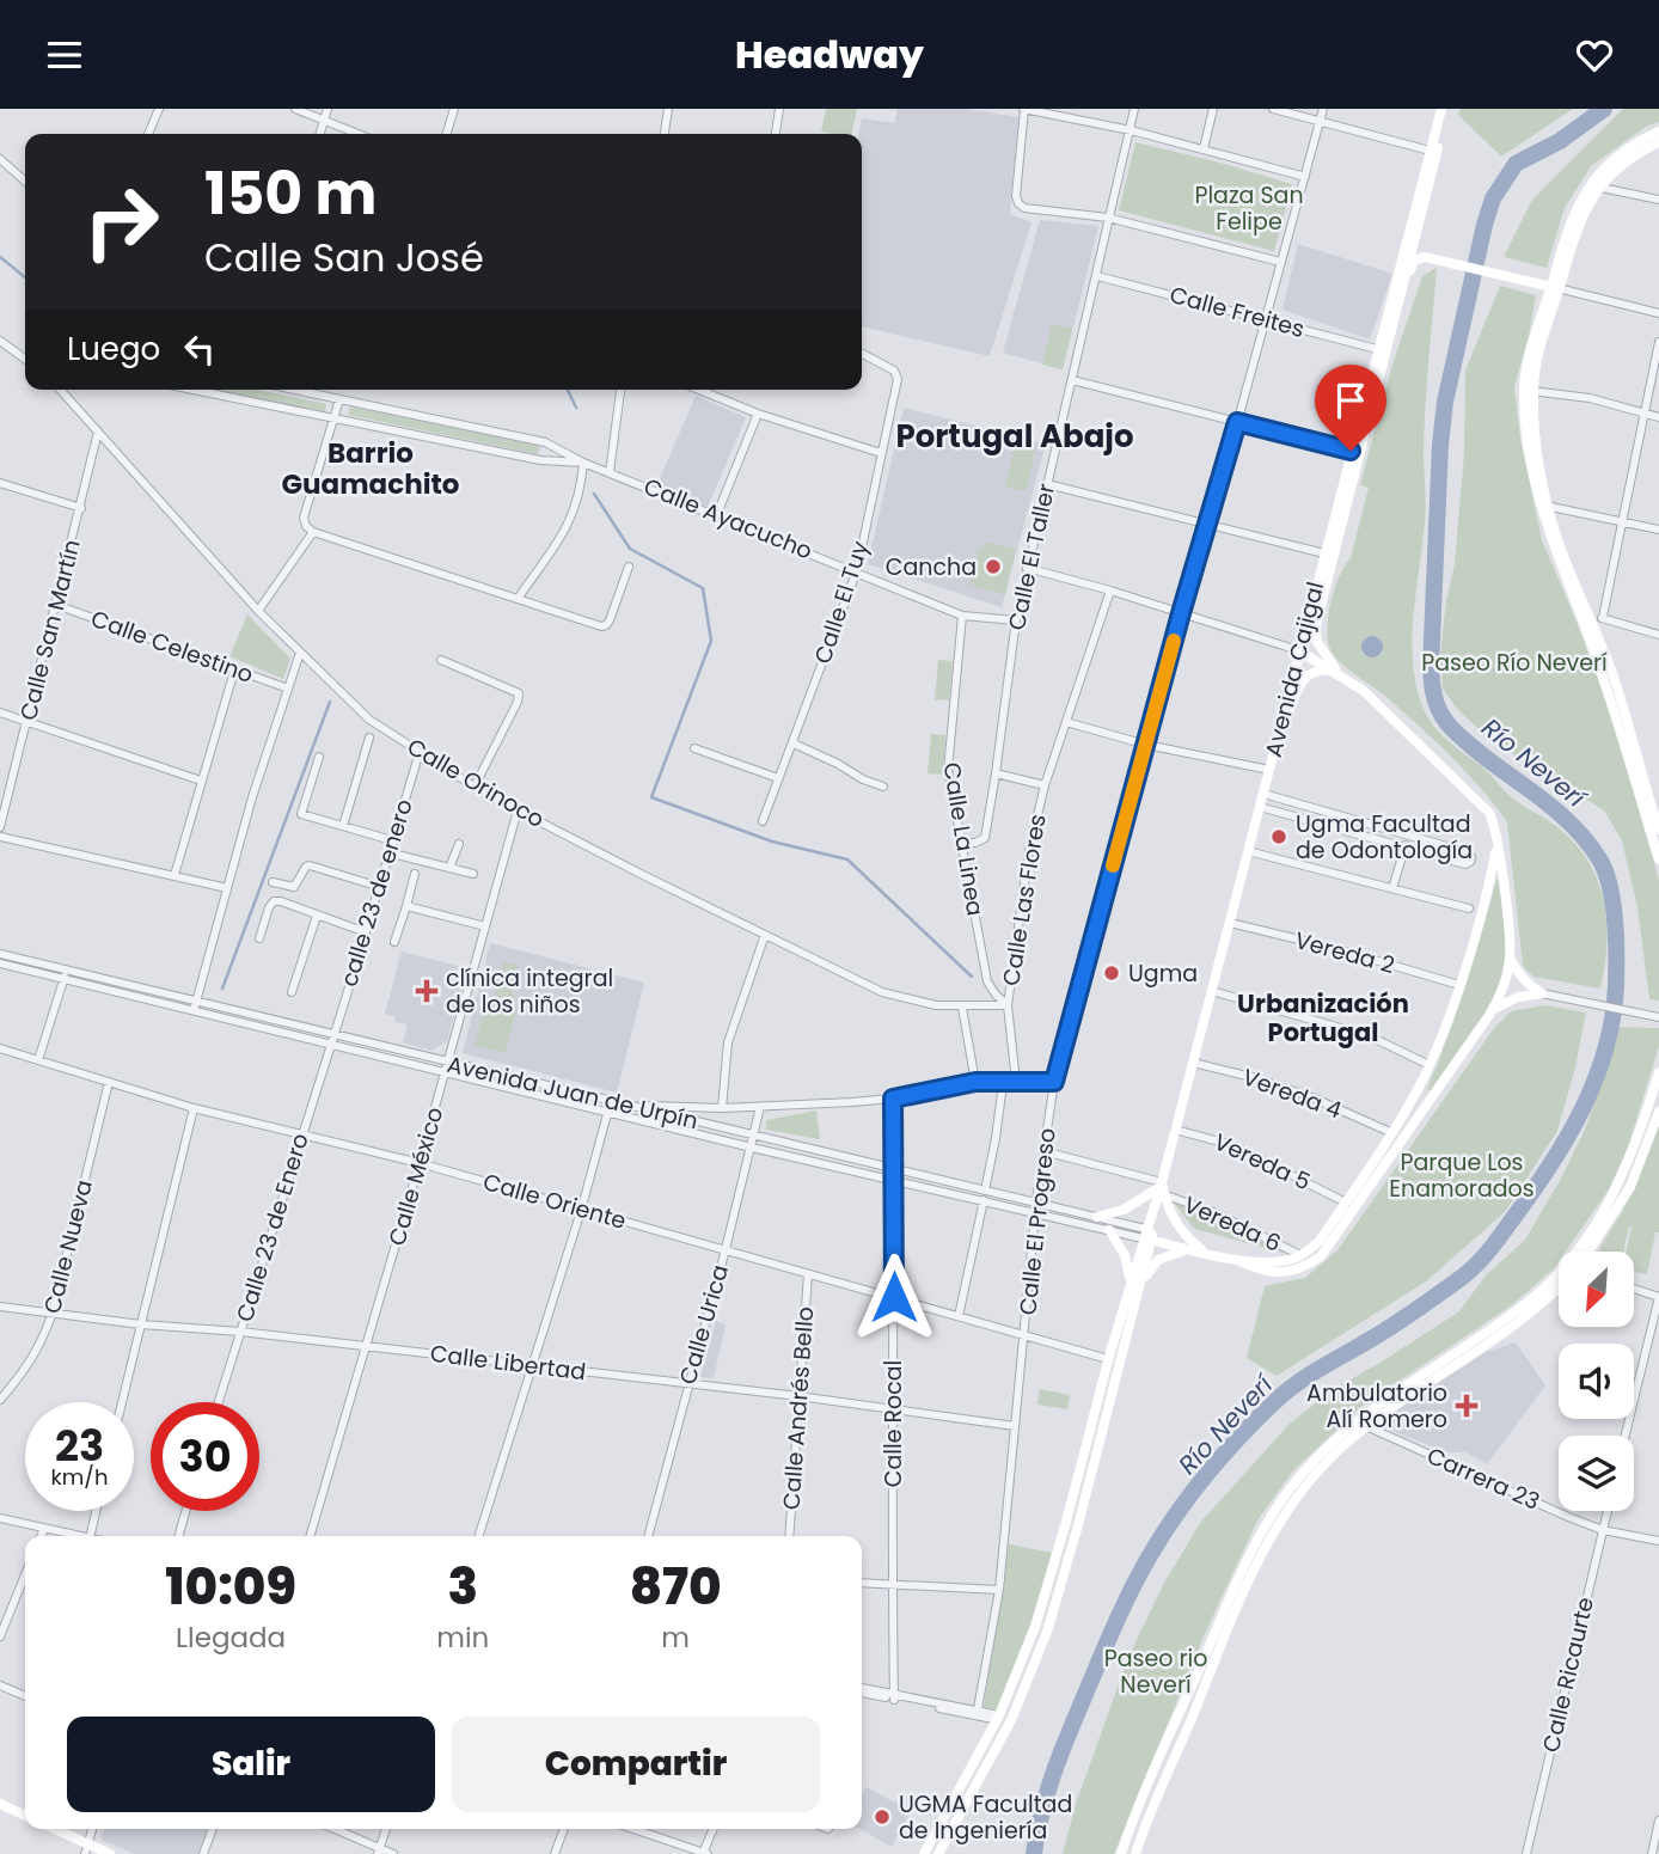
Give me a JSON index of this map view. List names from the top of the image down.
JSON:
{
  "streets": {
    "main road": ["Avenida Cajigal"],
    "street": [
      "Calle Freites",
      "Calle Ayacucho",
      "Calle El Taller",
      "Calle El Tuy",
      "Calle San Martín",
      "Calle Celestino",
      "Calle Orinoco",
      "Calle La Linea",
      "calle 23 de enero",
      "Calle Las Flores",
      "Vereda 2",
      "Avenida Juan de Urpín",
      "Vereda 4",
      "Vereda 5",
      "Calle México",
      "Calle Oriente",
      "Calle El Progreso",
      "Vereda 6",
      "Calle 23 de Enero",
      "Calle Nueva",
      "Calle Urica",
      "Calle Libertad",
      "Calle Andrés Bello",
      "Calle Rocal",
      "Carrera 23",
      "Calle Ricaurte"
    ]
  },
  "crossings": [
    ["Calle Freites", "Calle El Taller"],
    ["Calle Freites", "Avenida Cajigal"],
    ["Calle Freites", "Calle El Progreso"],
    ["Calle Ayacucho", "Calle El Taller"],
    ["Calle Ayacucho", "Calle El Tuy"],
    ["Calle Ayacucho", "Calle La Linea"],
    ["Calle El Taller", "Calle La Linea"],
    ["Calle San Martín", "Calle Celestino"],
    ["Calle San Martín", "Calle Orinoco"],
    ["Avenida Cajigal", "Vereda 2"],
    ["Avenida Cajigal", "Avenida Juan de Urpín"],
    ["Avenida Cajigal", "Vereda 4"],
    ["Avenida Cajigal", "Vereda 5"],
    ["Avenida Cajigal", "Vereda 6"],
    ["Calle Orinoco", "Calle La Linea"],
    ["Calle Orinoco", "calle 23 de enero"],
    ["Calle Orinoco", "Calle Las Flores"],
    ["Calle Orinoco", "Calle México"],
    ["Calle La Linea", "Calle Las Flores"],
    ["calle 23 de enero", "Avenida Juan de Urpín"],
    ["calle 23 de enero", "Calle 23 de Enero"],
    ["Avenida Juan de Urpín", "Calle México"],
    ["Avenida Juan de Urpín", "Calle El Progreso"],
    ["Avenida Juan de Urpín", "Calle 23 de Enero"],
    ["Avenida Juan de Urpín", "Calle Urica"],
    ["Avenida Juan de Urpín", "Calle Rocal"],
    ["Calle México", "Calle Oriente"],
    ["Calle México", "Calle Libertad"],
    ["Calle Oriente", "Calle El Progreso"],
    ["Calle Oriente", "Calle 23 de Enero"],
    ["Calle Oriente", "Calle Nueva"],
    ["Calle Oriente", "Calle Urica"],
    ["Calle Oriente", "Calle Andrés Bello"],
    ["Calle Oriente", "Calle Rocal"],
    ["Calle El Progreso", "Vereda 6"],
    ["Calle El Progreso", "Calle Libertad"],
    ["Calle 23 de Enero", "Calle Libertad"],
    ["Calle Nueva", "Calle Libertad"],
    ["Calle Urica", "Calle Libertad"],
    ["Calle Libertad", "Calle Andrés Bello"],
    ["Calle Libertad", "Calle Rocal"],
    ["Carrera 23", "Calle Ricaurte"]
  ],
  "districts": ["Portugal Abajo", "Barrio Guamachito", "Urbanización Portugal"],
  "water": ["Río Neverí"],
  "parks": [
    "Plaza San Felipe",
    "Paseo Río Neverí",
    "Parque Los Enamorados",
    "Paseo rio Neverí"
  ],
  "places": {
    "other": [
      "Cancha",
      "Ugma Facultad de Odontología",
      "Ugma",
      "UGMA Facultad de Ingeniería"
    ],
    "health": ["clínica integral de los niños", "Ambulatorio Alí Romero"]
  },
  "north": "bottom left",
  "page": {
    "header": "Headway",
    "turn": ["150 m", "Calle San José"],
    "then": "Luego",
    "speed": "23 km/h",
    "limit": "30",
    "eta": [
      "10:09",
      "Llegada",
      "3",
      "min",
      "870",
      "m"
    ],
    "buttons": ["Salir", "Compartir"]
  }
}
